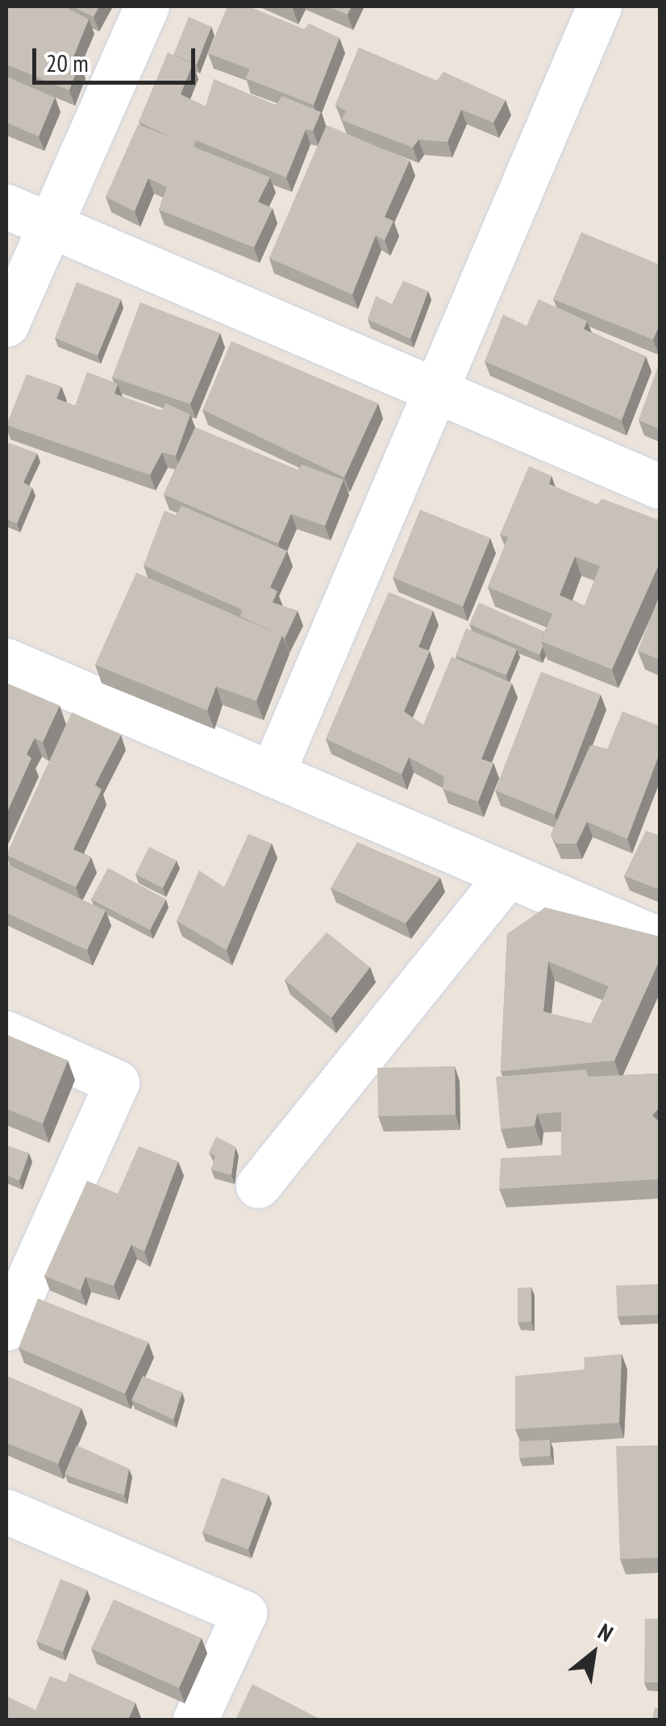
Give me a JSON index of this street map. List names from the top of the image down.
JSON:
{
  "scale_bar": "20 m",
  "north": "top right"
}
